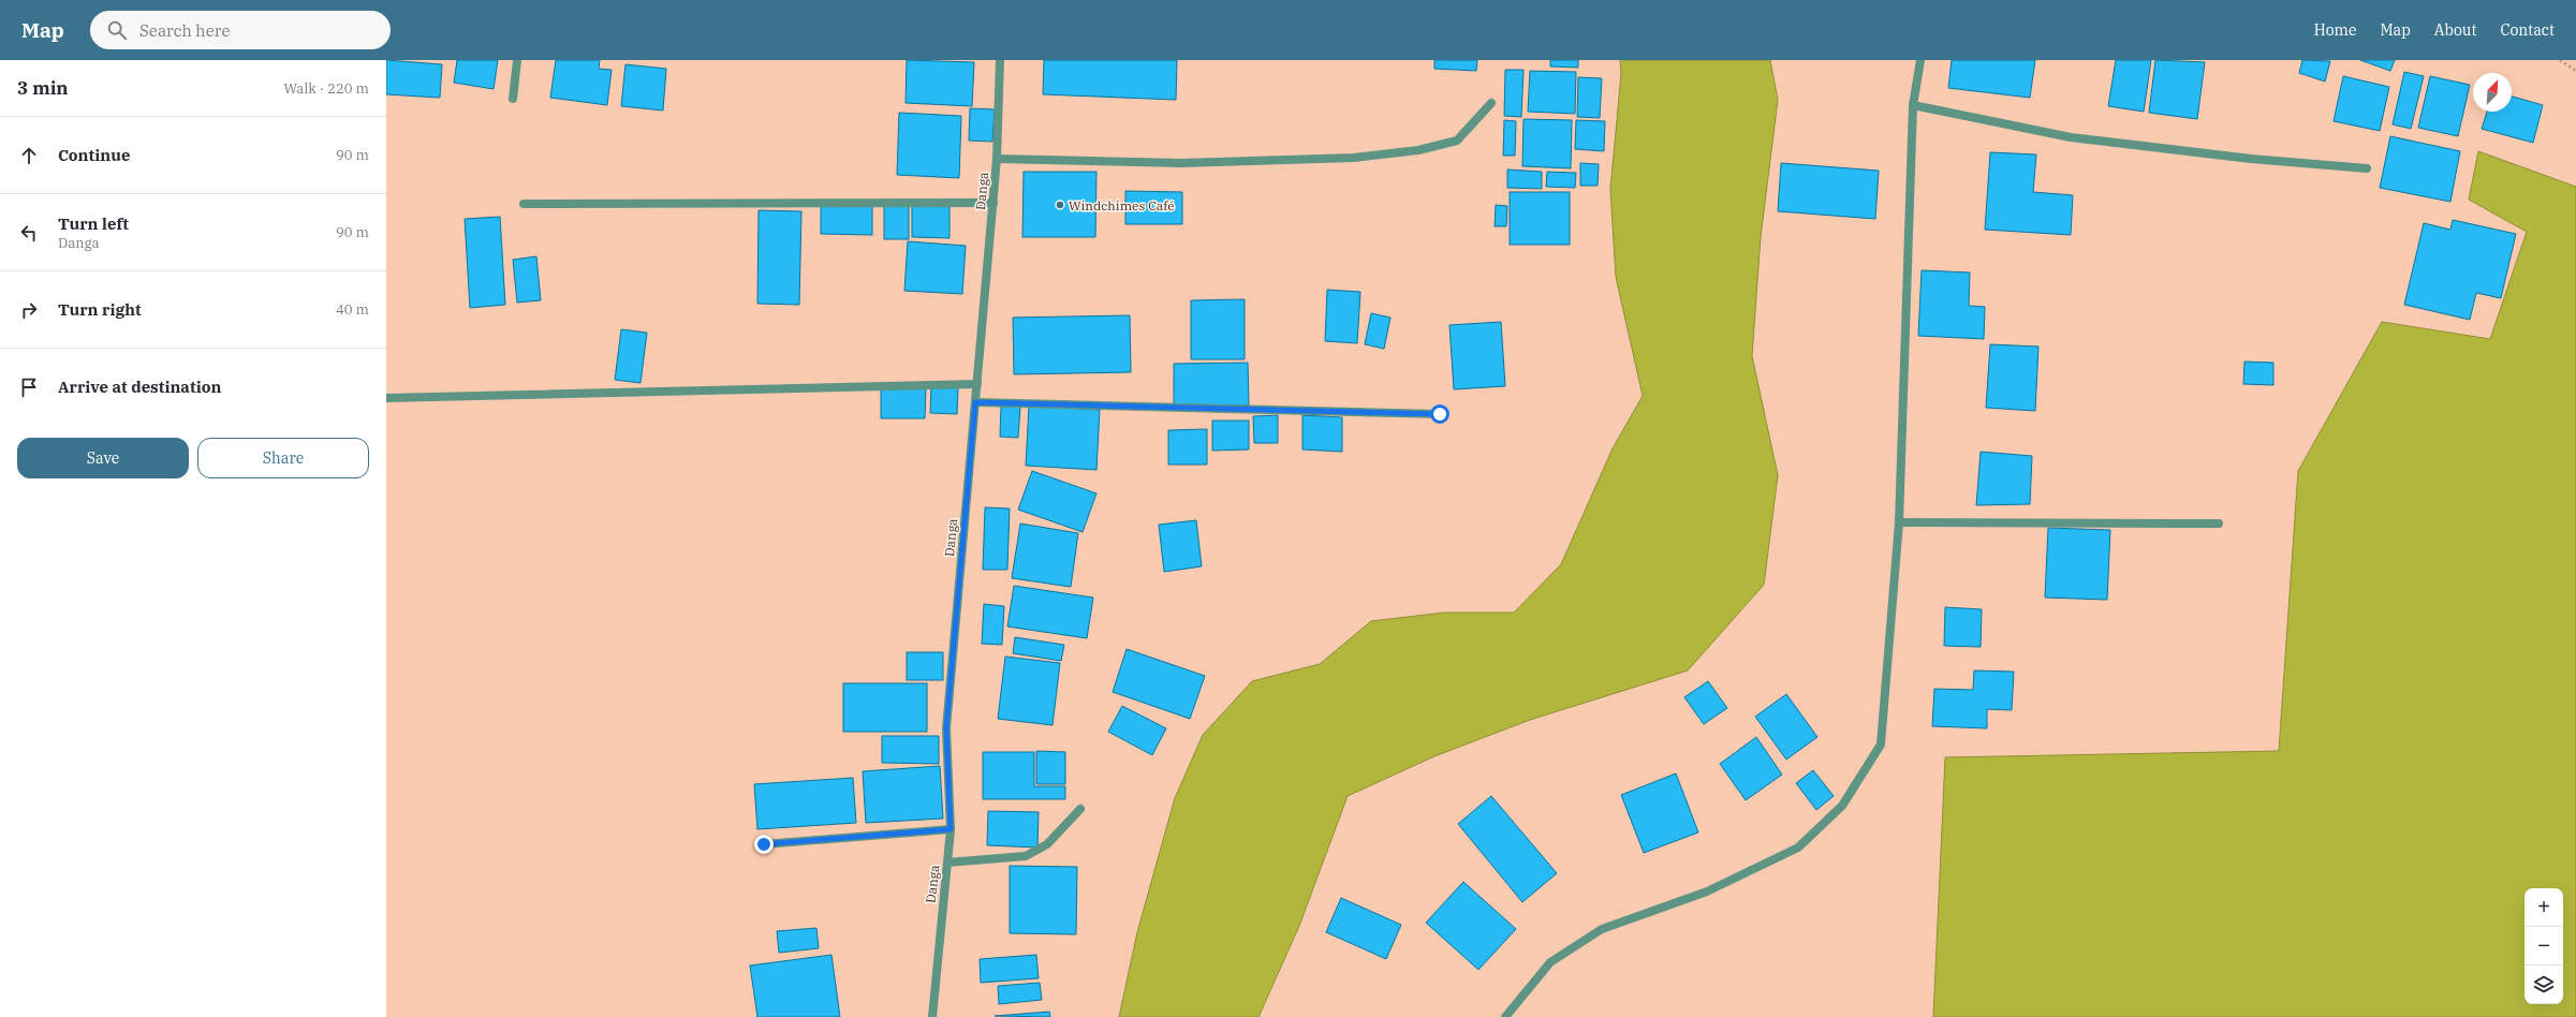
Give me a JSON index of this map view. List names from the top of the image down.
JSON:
{
  "streets": {
    "street": ["Danga"]
  },
  "places": ["Windchimes Café"],
  "north": "top right",
  "page": {
    "header": "Map",
    "search": "Search here",
    "nav": [
      "Home",
      "Map",
      "About",
      "Contact"
    ],
    "heading": ["3 min", "Walk · 220 m"],
    "list": [
      ["Continue", "90 m"],
      ["Turn left", "Danga", "90 m"],
      ["Turn right", "40 m"],
      "Arrive at destination"
    ],
    "buttons": ["Save", "Share"],
    "map_buttons": ["+", "−"]
  }
}
